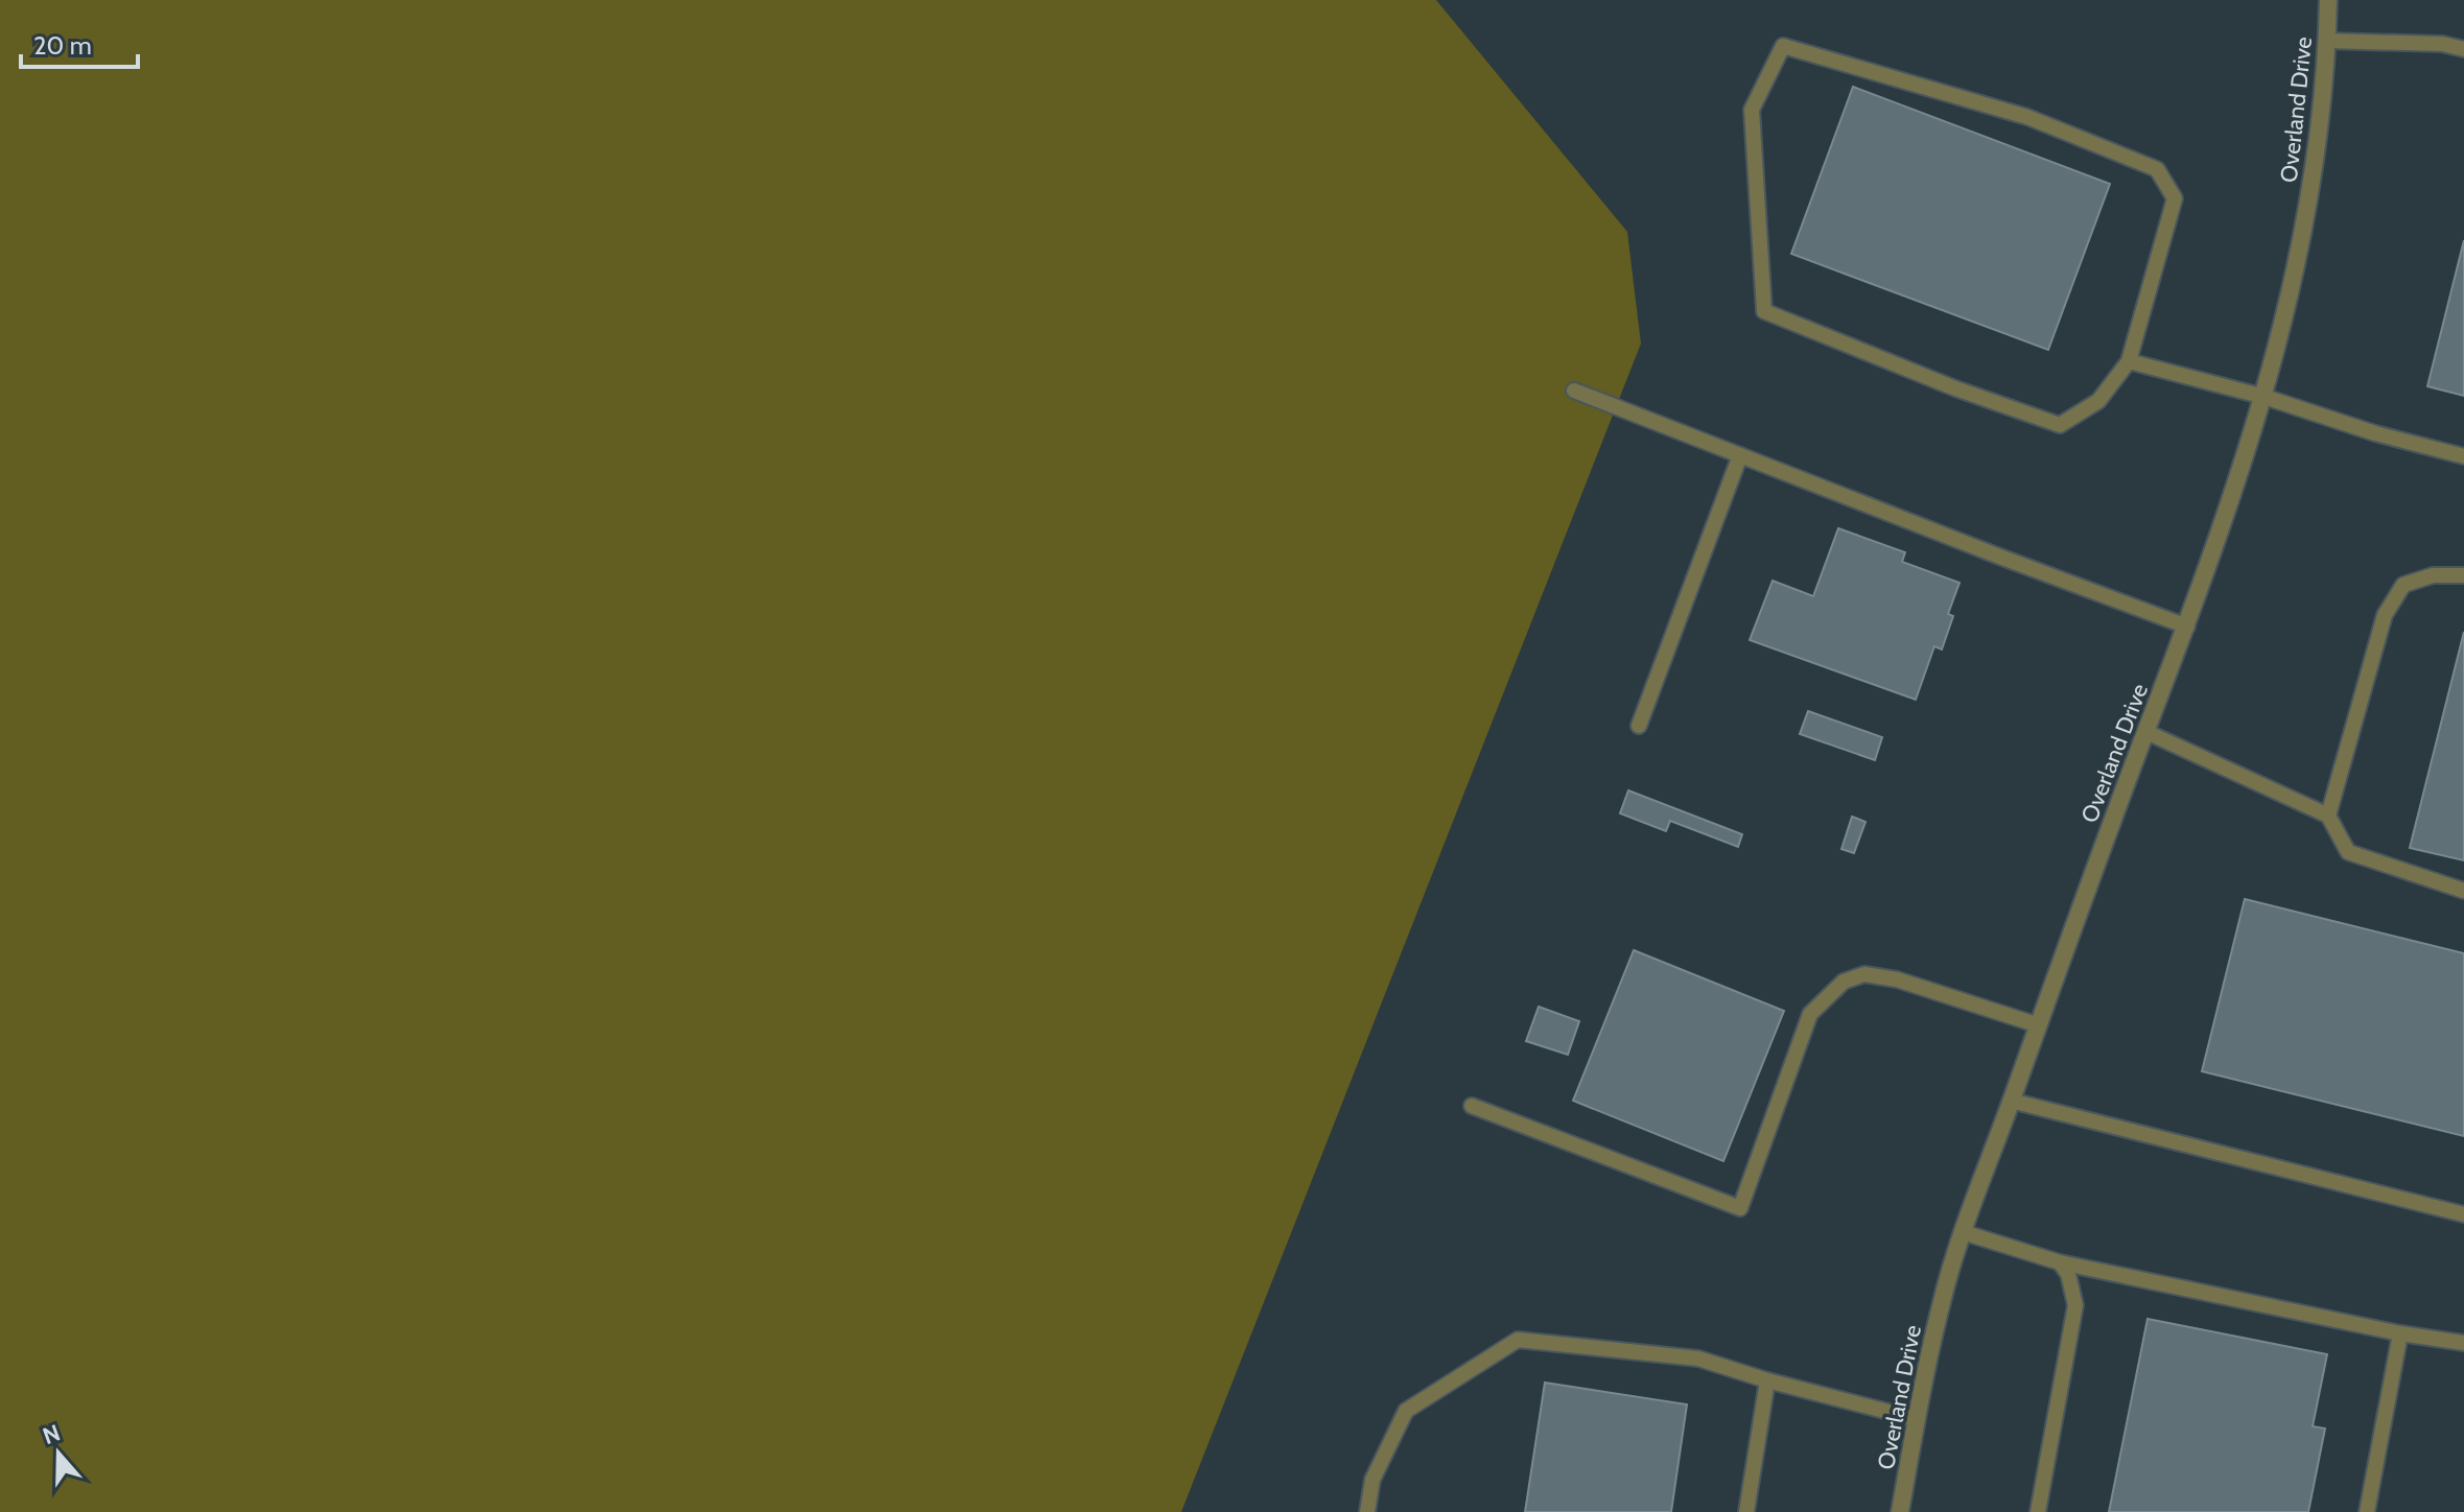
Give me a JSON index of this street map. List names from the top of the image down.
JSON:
{
  "streets": {
    "street": ["Overland Drive"]
  },
  "scale_bar": "20 m",
  "north": "top"
}
